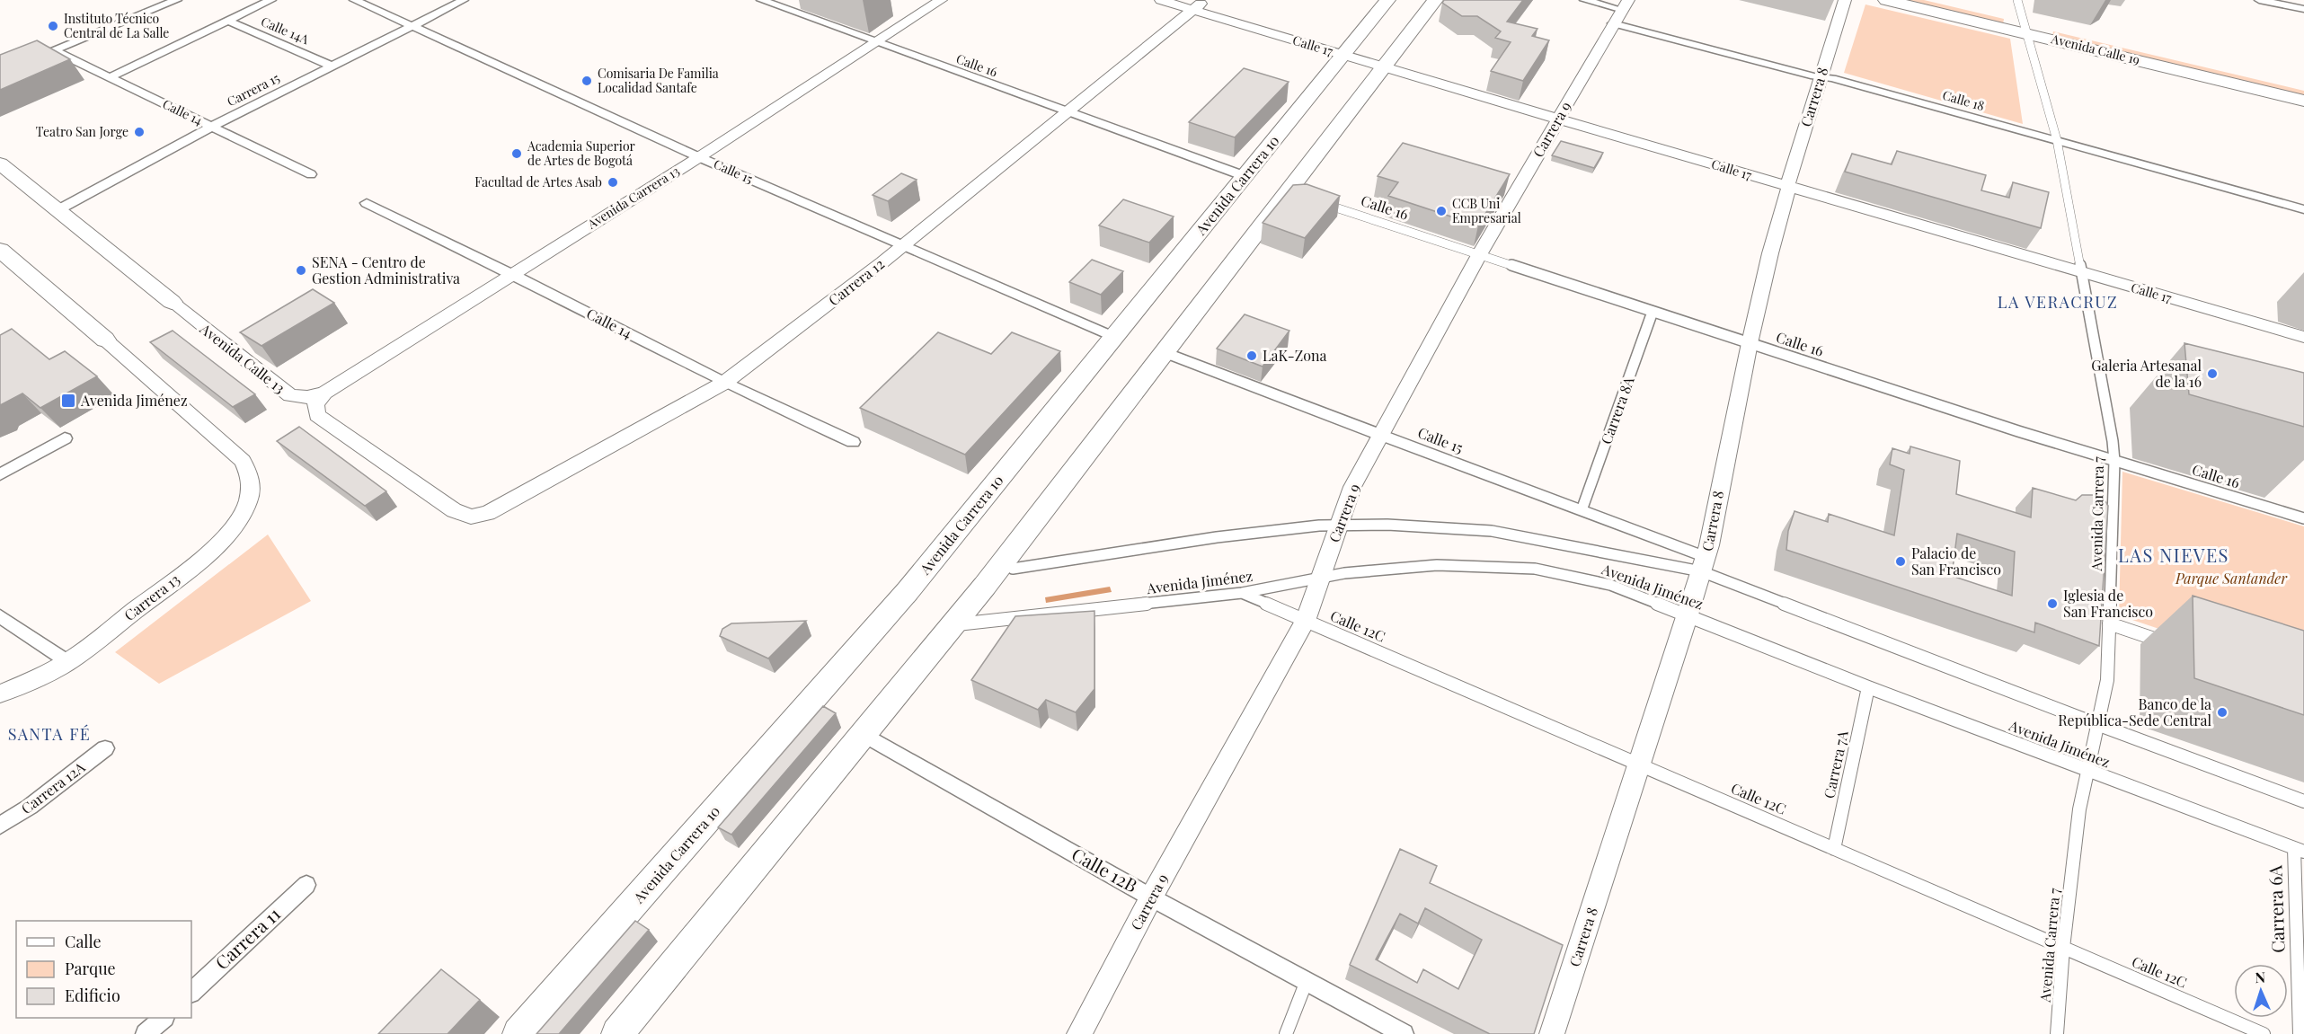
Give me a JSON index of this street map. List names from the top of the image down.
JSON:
{
  "streets": {
    "main road": ["Avenida Calle 19", "Avenida Carrera 10", "Avenida Calle 13"],
    "street": [
      "Calle 14A",
      "Calle 17",
      "Calle 16",
      "Carrera 15",
      "Carrera 8",
      "Calle 18",
      "Calle 14",
      "Carrera 9",
      "Calle 15",
      "Avenida Carrera 13",
      "Carrera 12",
      "Carrera 8A",
      "Avenida Carrera 7",
      "Avenida Jiménez",
      "Carrera 13",
      "Calle 12C",
      "Carrera 7A",
      "Carrera 12A",
      "Calle 12B",
      "Carrera 6A",
      "Carrera 11"
    ]
  },
  "crossings": [
    ["Calle 14A", "Carrera 15"],
    ["Calle 17", "Carrera 8"],
    ["Calle 17", "Carrera 9"],
    ["Calle 17", "Avenida Carrera 10"],
    ["Calle 17", "Carrera 12"],
    ["Calle 17", "Avenida Carrera 7"],
    ["Avenida Calle 19", "Avenida Carrera 7"],
    ["Calle 16", "Carrera 8"],
    ["Calle 16", "Carrera 9"],
    ["Calle 16", "Avenida Carrera 10"],
    ["Calle 16", "Avenida Carrera 13"],
    ["Calle 16", "Carrera 12"],
    ["Calle 16", "Carrera 8A"],
    ["Calle 16", "Avenida Carrera 7"],
    ["Carrera 15", "Calle 14"],
    ["Carrera 15", "Calle 15"],
    ["Carrera 15", "Avenida Calle 13"],
    ["Carrera 8", "Calle 18"],
    ["Carrera 8", "Calle 15"],
    ["Carrera 8", "Avenida Jiménez"],
    ["Carrera 8", "Calle 12C"],
    ["Calle 18", "Carrera 9"],
    ["Calle 18", "Avenida Carrera 7"],
    ["Calle 14", "Avenida Carrera 13"],
    ["Calle 14", "Carrera 12"],
    ["Carrera 9", "Calle 15"],
    ["Carrera 9", "Avenida Jiménez"],
    ["Carrera 9", "Calle 12C"],
    ["Carrera 9", "Calle 12B"],
    ["Calle 15", "Avenida Carrera 10"],
    ["Calle 15", "Avenida Carrera 13"],
    ["Calle 15", "Carrera 12"],
    ["Calle 15", "Carrera 8A"],
    ["Avenida Carrera 13", "Carrera 12"],
    ["Avenida Carrera 13", "Avenida Calle 13"],
    ["Carrera 12", "Avenida Calle 13"],
    ["Avenida Carrera 7", "Avenida Jiménez"],
    ["Avenida Carrera 7", "Calle 12C"],
    ["Avenida Jiménez", "Calle 12C"],
    ["Avenida Jiménez", "Carrera 7A"],
    ["Avenida Jiménez", "Carrera 6A"],
    ["Calle 12C", "Carrera 7A"]
  ],
  "districts": ["LA VERACRUZ", "LAS NIEVES", "SANTA FÉ"],
  "parks": ["Parque Santander"],
  "places": {
    "other": [
      "Instituto Técnico Central de La Salle",
      "Comisaria De Familia Localidad Santafe",
      "Teatro San Jorge",
      "Academia Superior de Artes de Bogotá",
      "Facultad de Artes Asab",
      "CCB Uni Empresarial",
      "SENA - Centro de Gestion Administrativa",
      "LaK-Zona",
      "Galeria Artesanal de la 16",
      "Palacio de San Francisco",
      "Iglesia de San Francisco",
      "Banco de la República-Sede Central"
    ],
    "transit": ["Avenida Jiménez"]
  },
  "legend": ["Calle", "Parque", "Edificio"],
  "north": "top"
}
